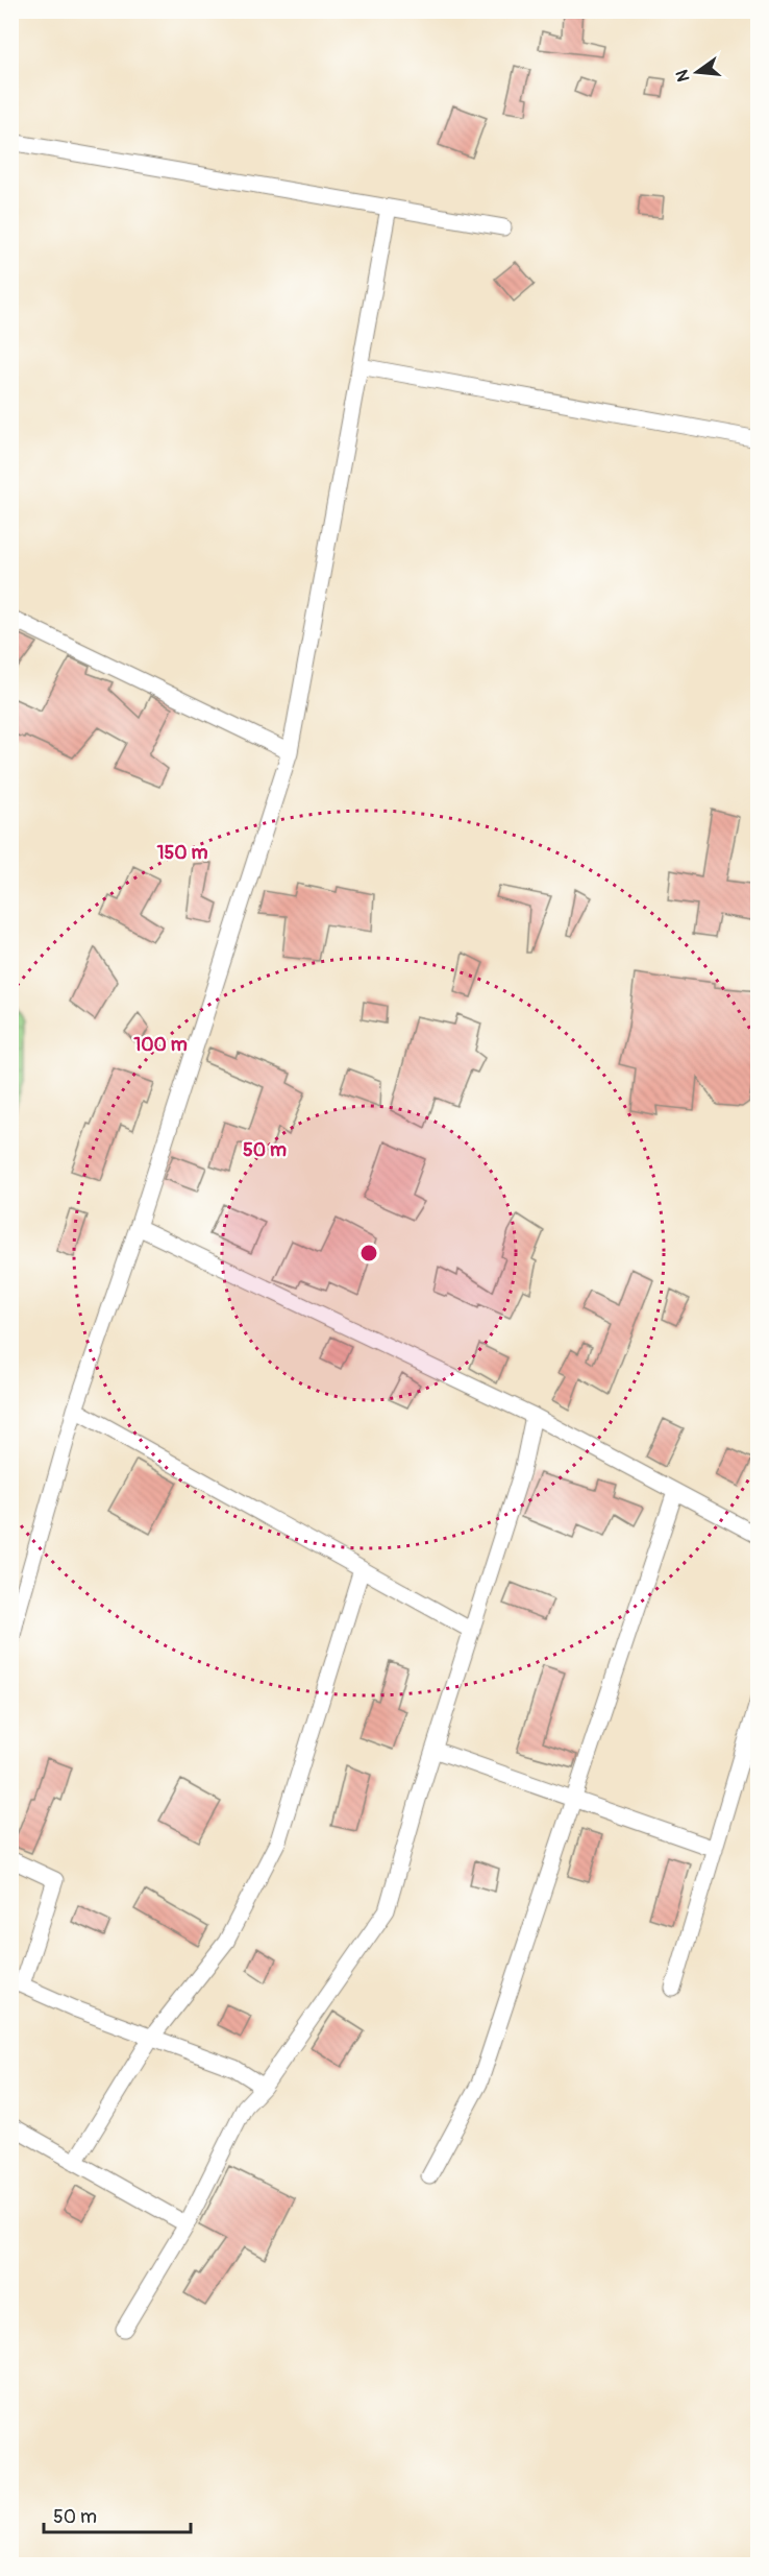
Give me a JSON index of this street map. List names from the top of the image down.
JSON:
{
  "scale_bar": "50 m",
  "north": "left",
  "rings": ["150 m", "100 m", "50 m"]
}
